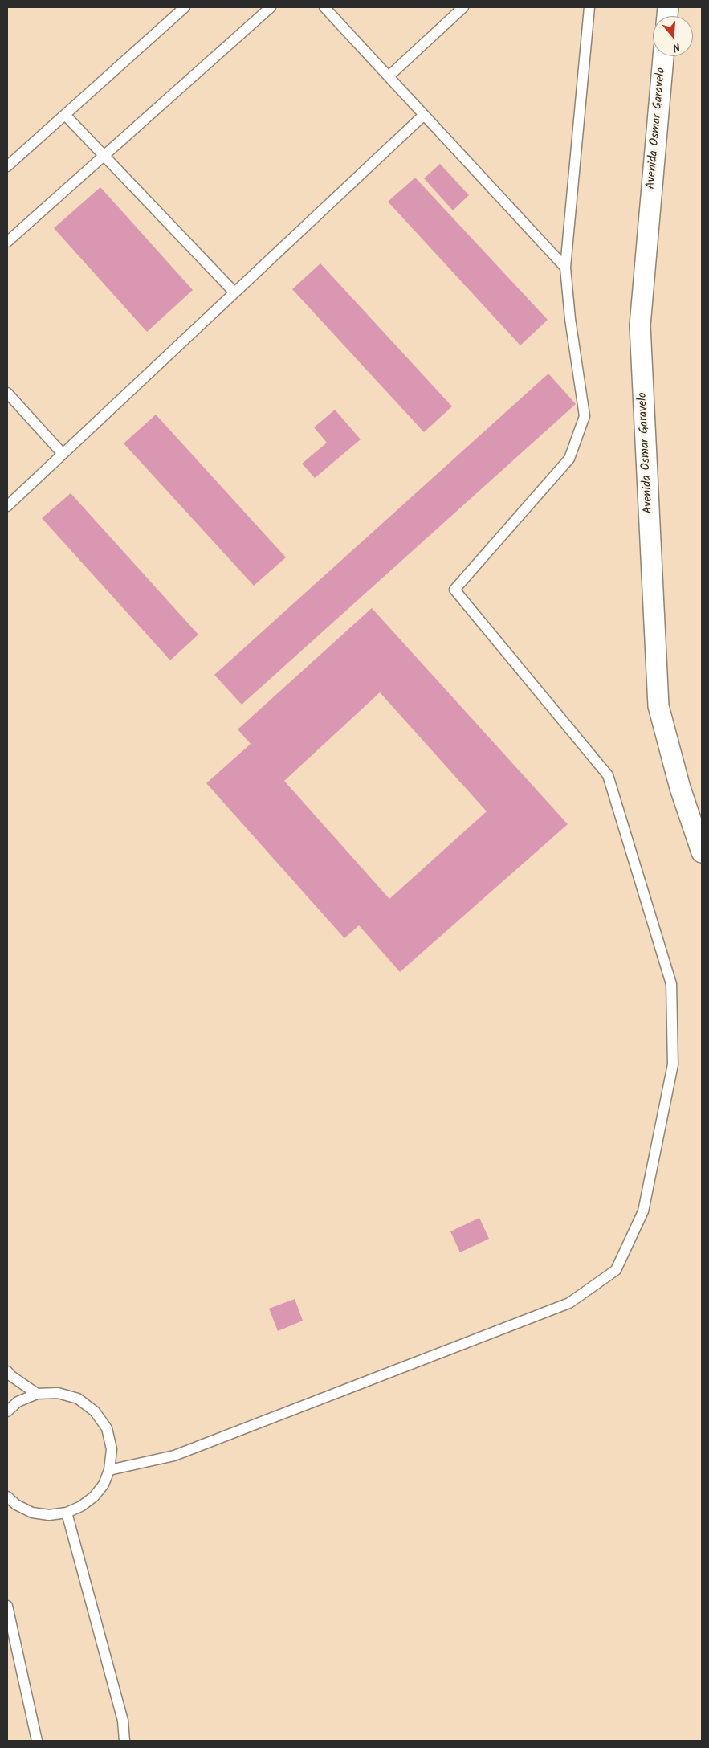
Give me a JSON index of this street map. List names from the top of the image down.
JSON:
{
  "streets": {
    "street": ["Avenida Osmar Garavelo"]
  },
  "north": "bottom"
}
